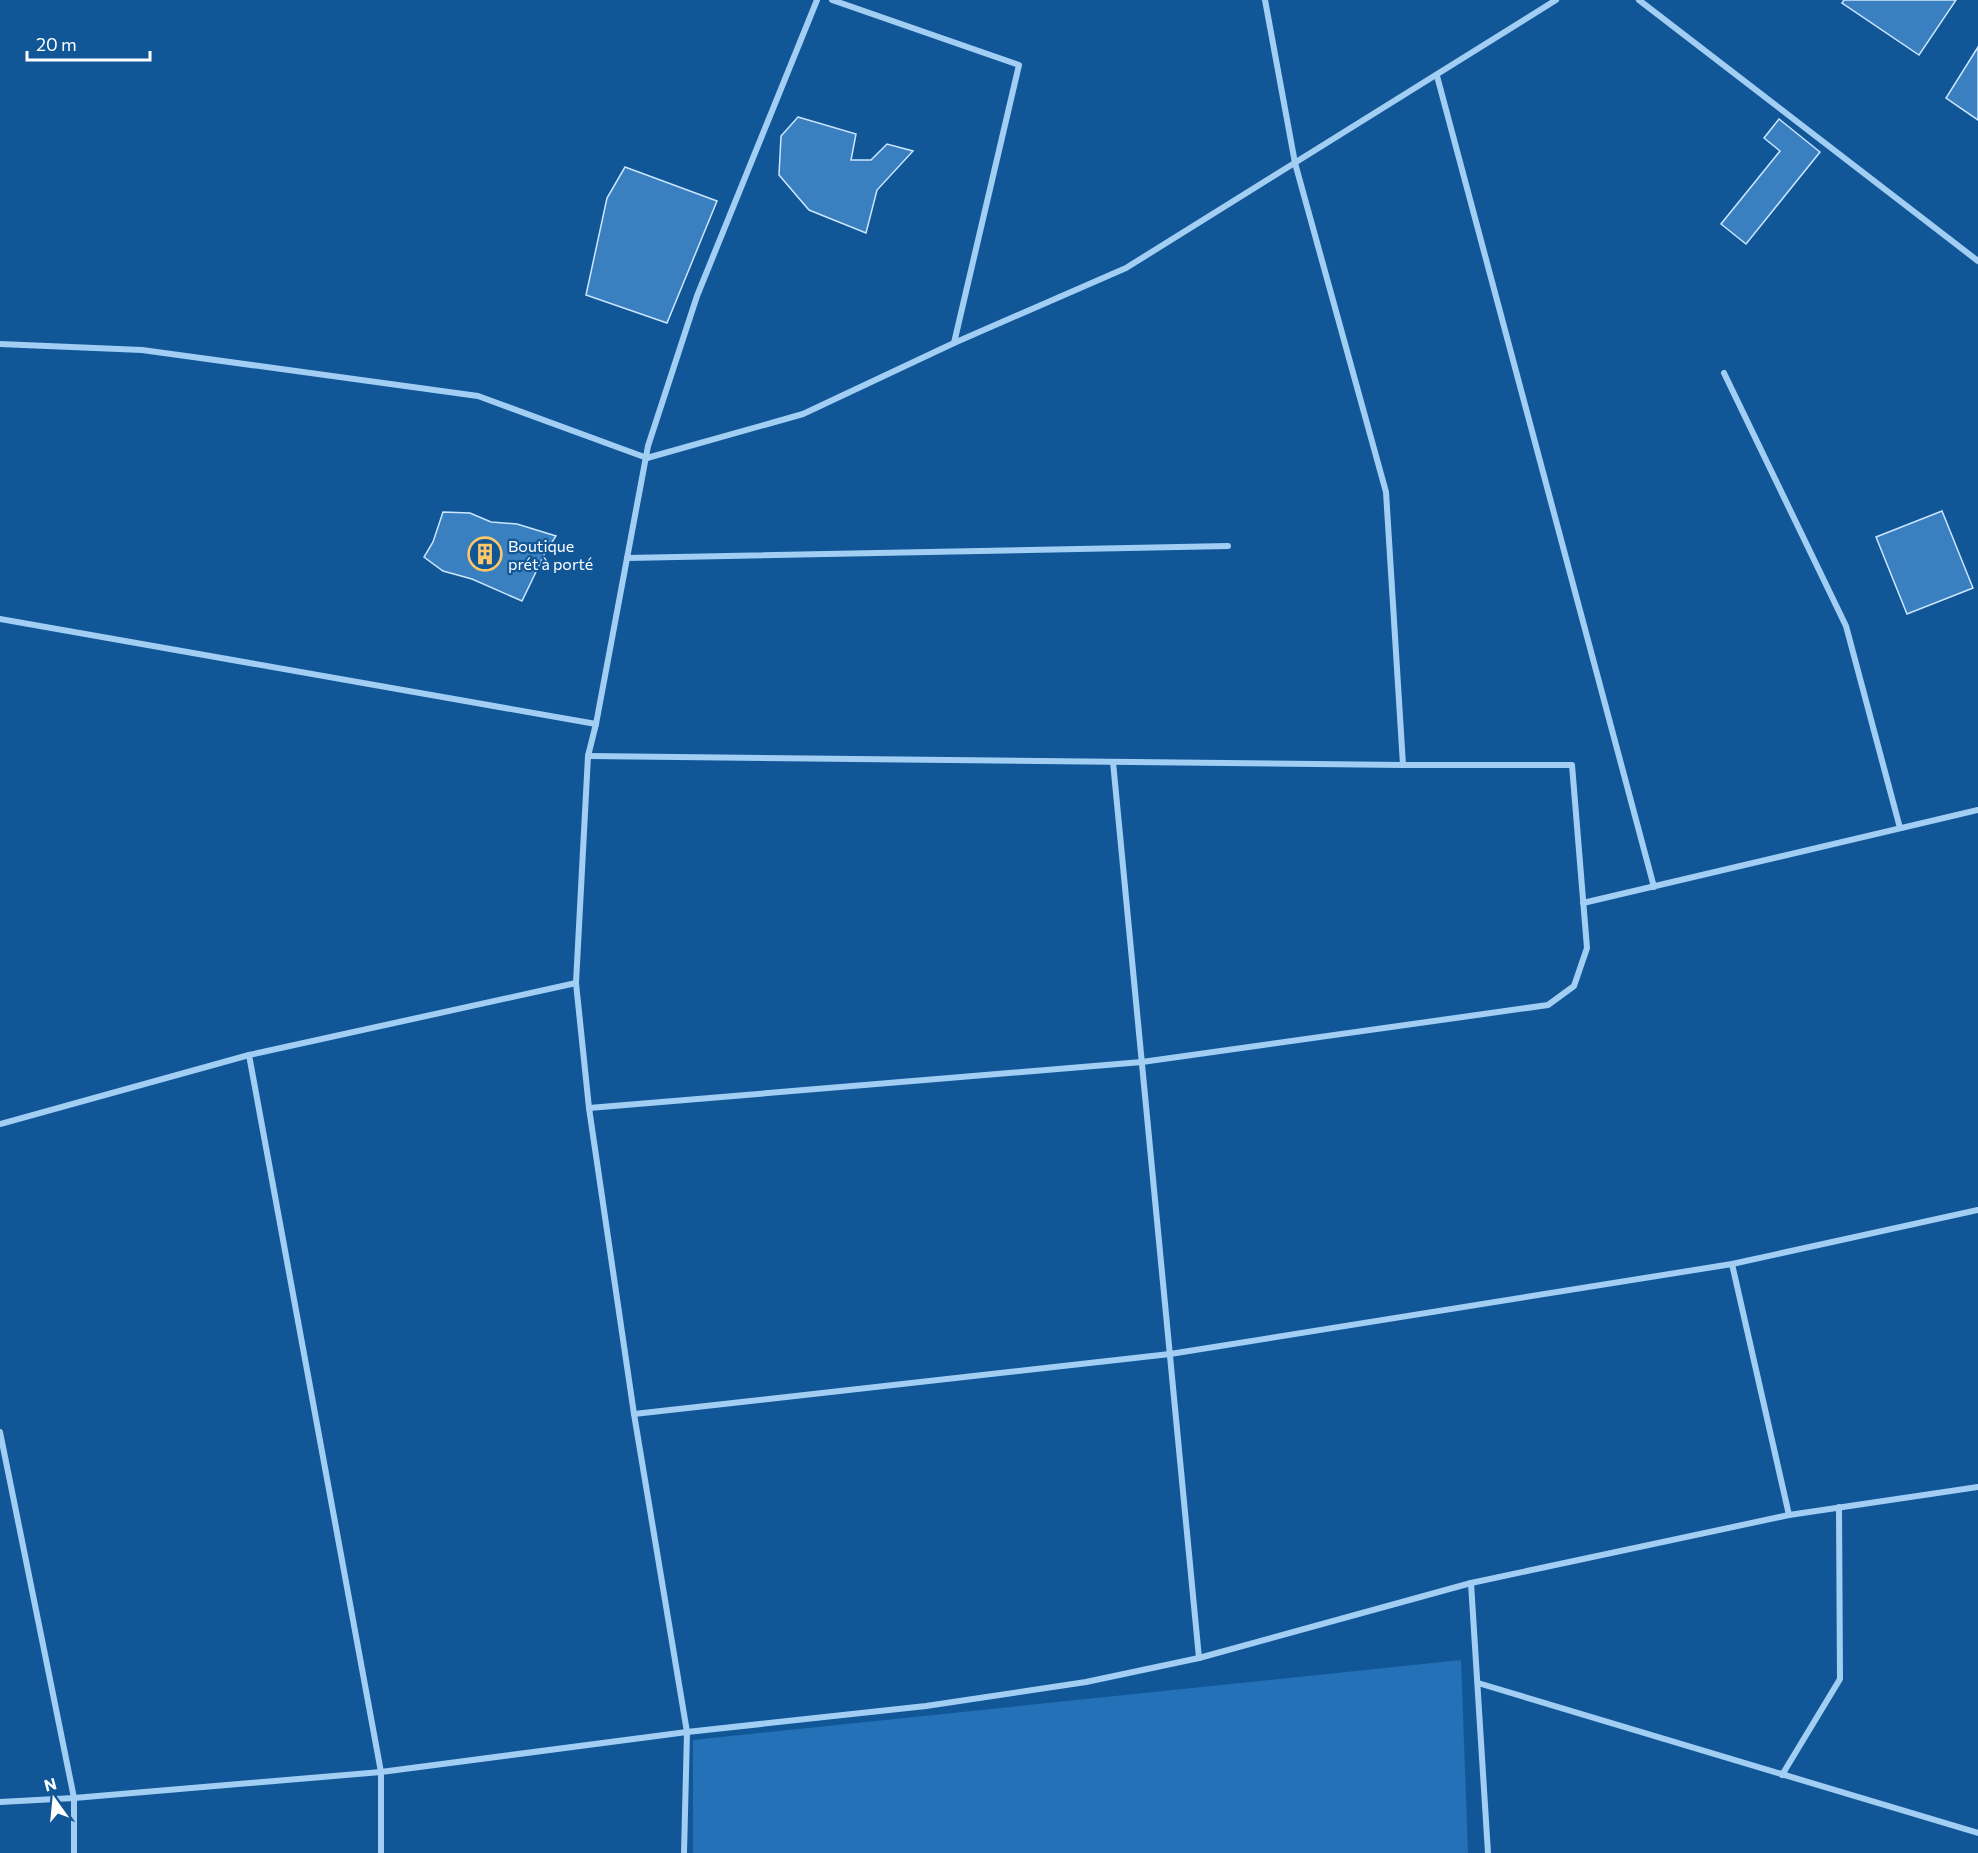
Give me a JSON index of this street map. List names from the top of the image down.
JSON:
{
  "places": {
    "building": ["Boutique prét à porté"]
  },
  "scale_bar": "20 m",
  "north": "top"
}
